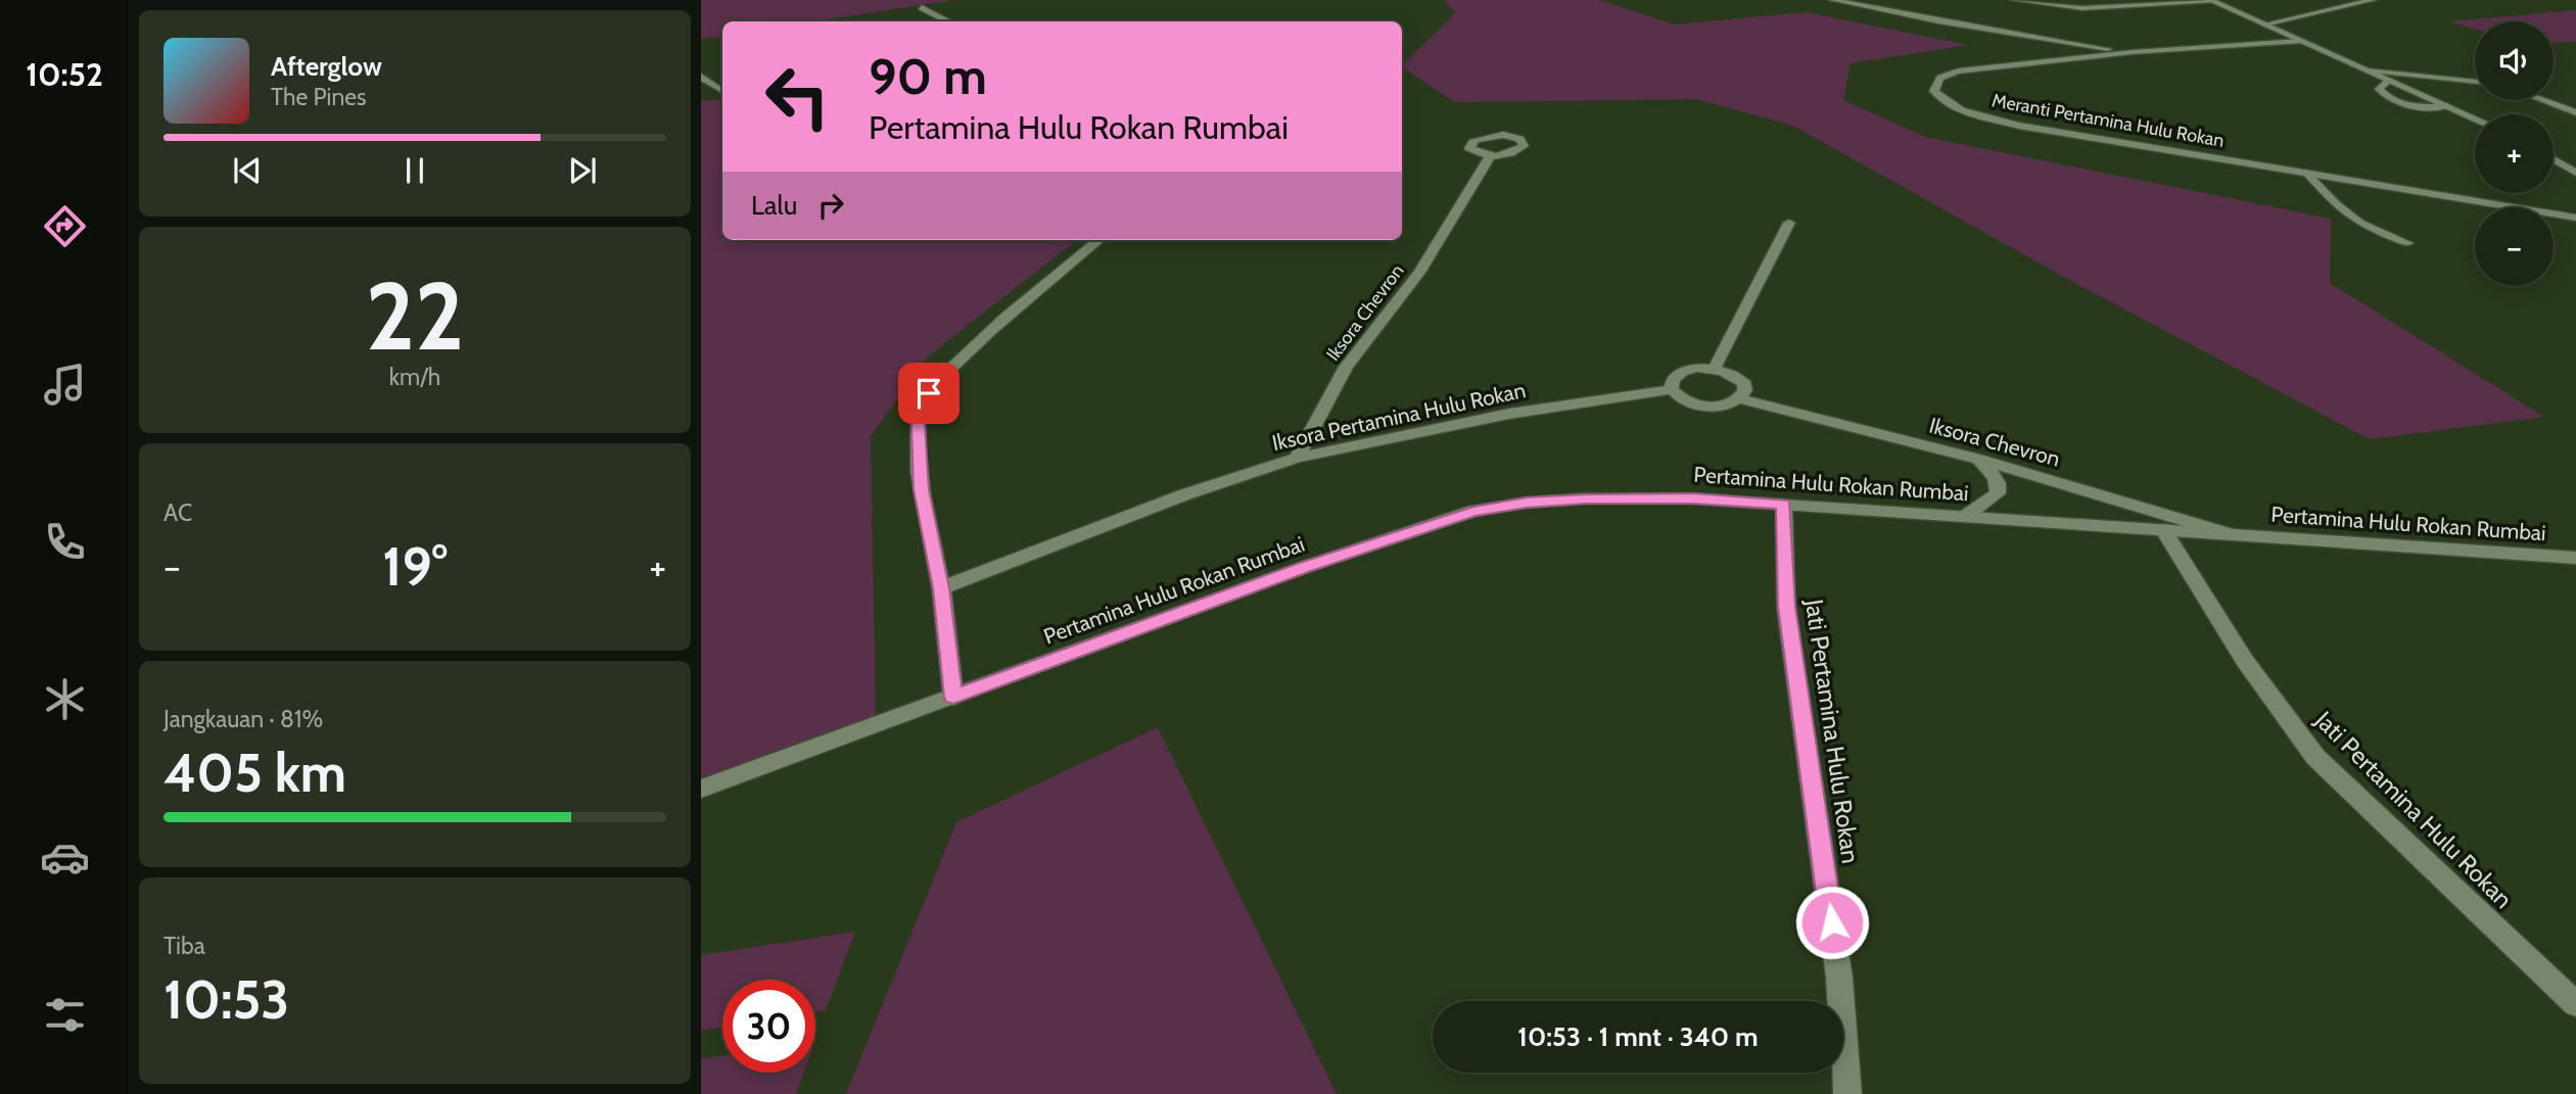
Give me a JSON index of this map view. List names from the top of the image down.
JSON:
{
  "streets": {
    "street": [
      "Meranti Pertamina Hulu Rokan",
      "Iksora Chevron",
      "Iksora Pertamina Hulu Rokan",
      "Pertamina Hulu Rokan Rumbai",
      "Jati Pertamina Hulu Rokan"
    ]
  },
  "crossings": [
    ["Iksora Chevron", "Iksora Pertamina Hulu Rokan"],
    ["Iksora Chevron", "Pertamina Hulu Rokan Rumbai"],
    ["Pertamina Hulu Rokan Rumbai", "Jati Pertamina Hulu Rokan"]
  ],
  "page": {
    "tabs": "10:52",
    "map_buttons": ["+", "−"],
    "turn": ["90 m", "Pertamina Hulu Rokan Rumbai"],
    "song": ["Afterglow", "The Pines"],
    "then": "Lalu",
    "tile": [
      ["22", "km/h"],
      "AC",
      ["Jangkauan · 81%", "405 km"],
      ["Tiba", "10:53"]
    ],
    "heat": ["−", "19°", "+"],
    "limit": "30",
    "trip": "10:53 · 1 mnt · 340 m"
  }
}
